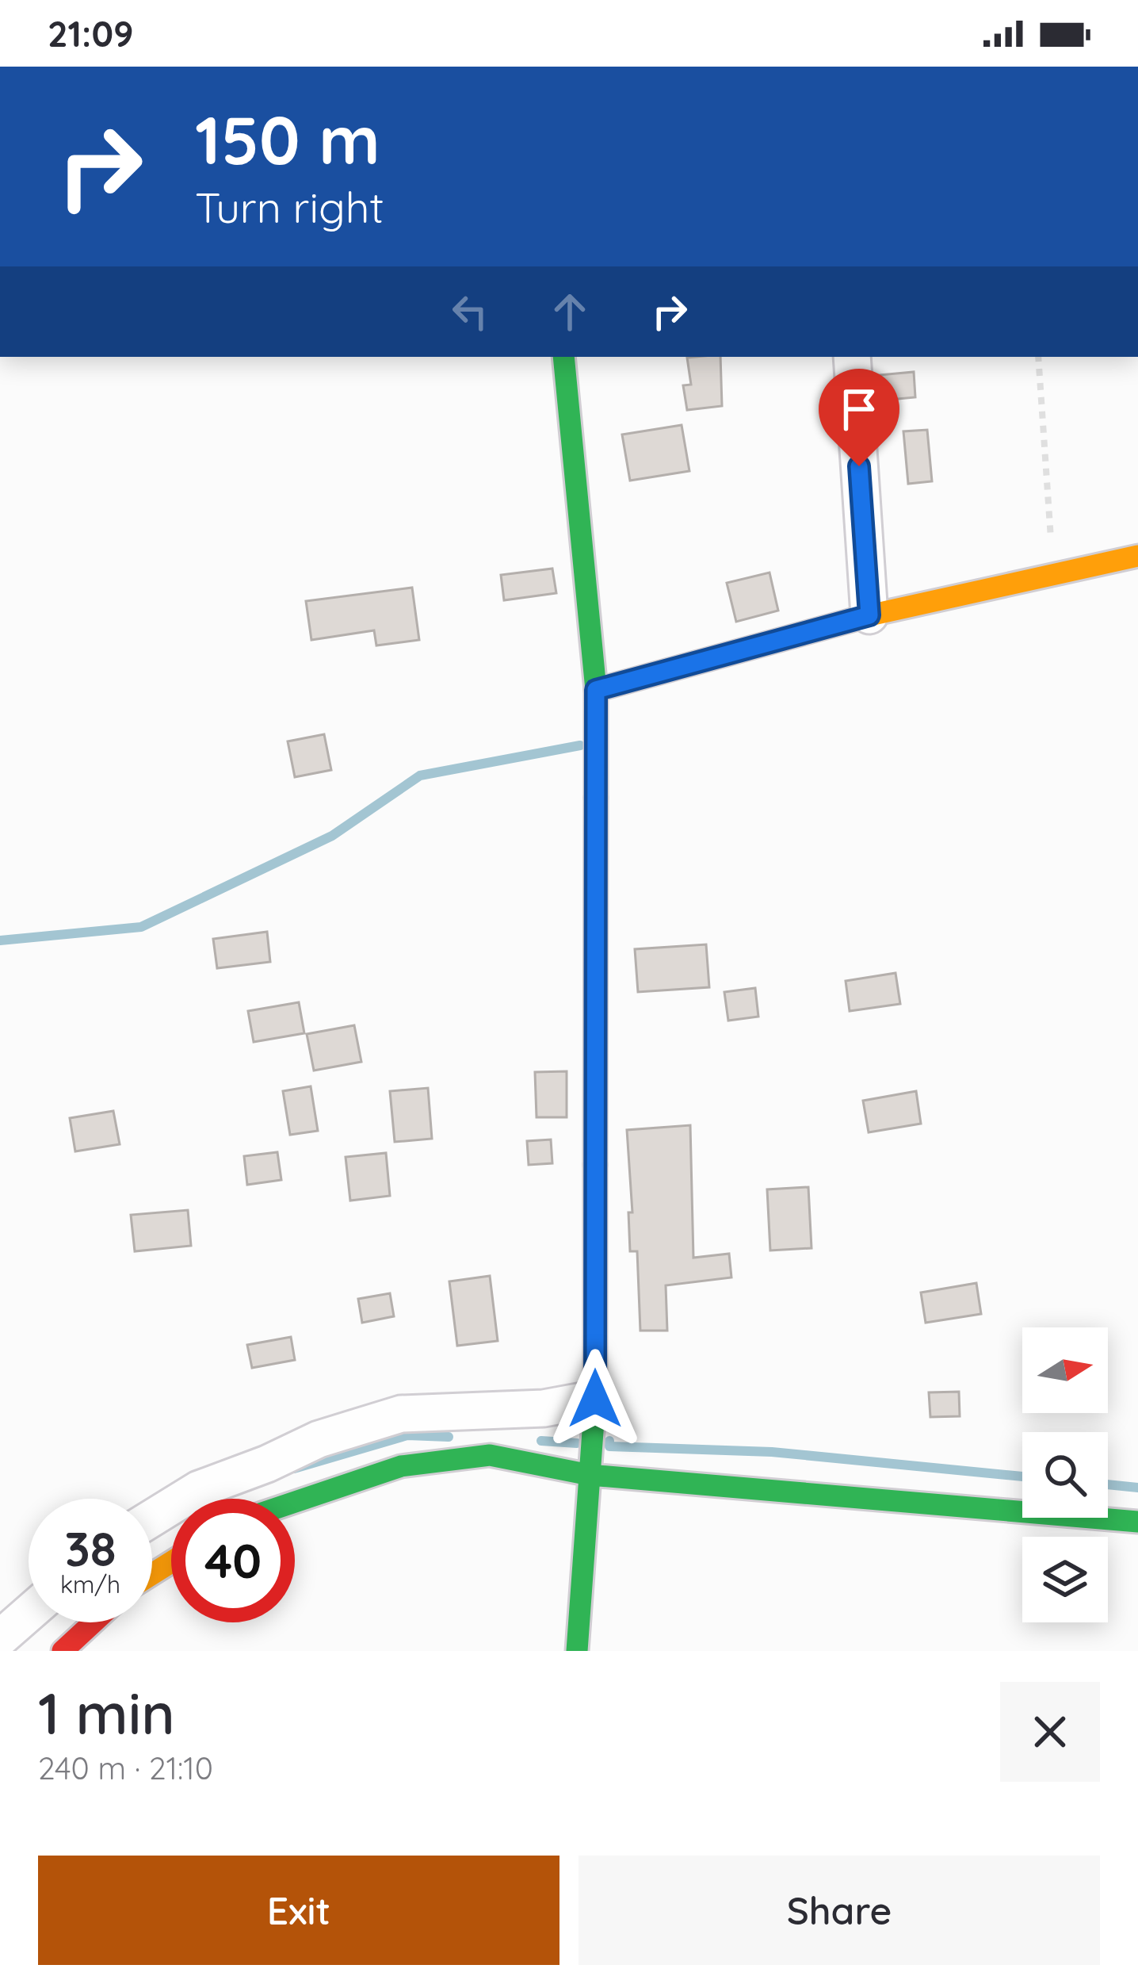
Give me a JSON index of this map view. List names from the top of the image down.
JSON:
{
  "north": "right",
  "page": {
    "status": "21:09",
    "turn": ["150 m", "Turn right"],
    "speed": "38 km/h",
    "limit": "40",
    "heading": ["1 min", "240 m · 21:10"],
    "buttons": ["Exit", "Share"]
  }
}
